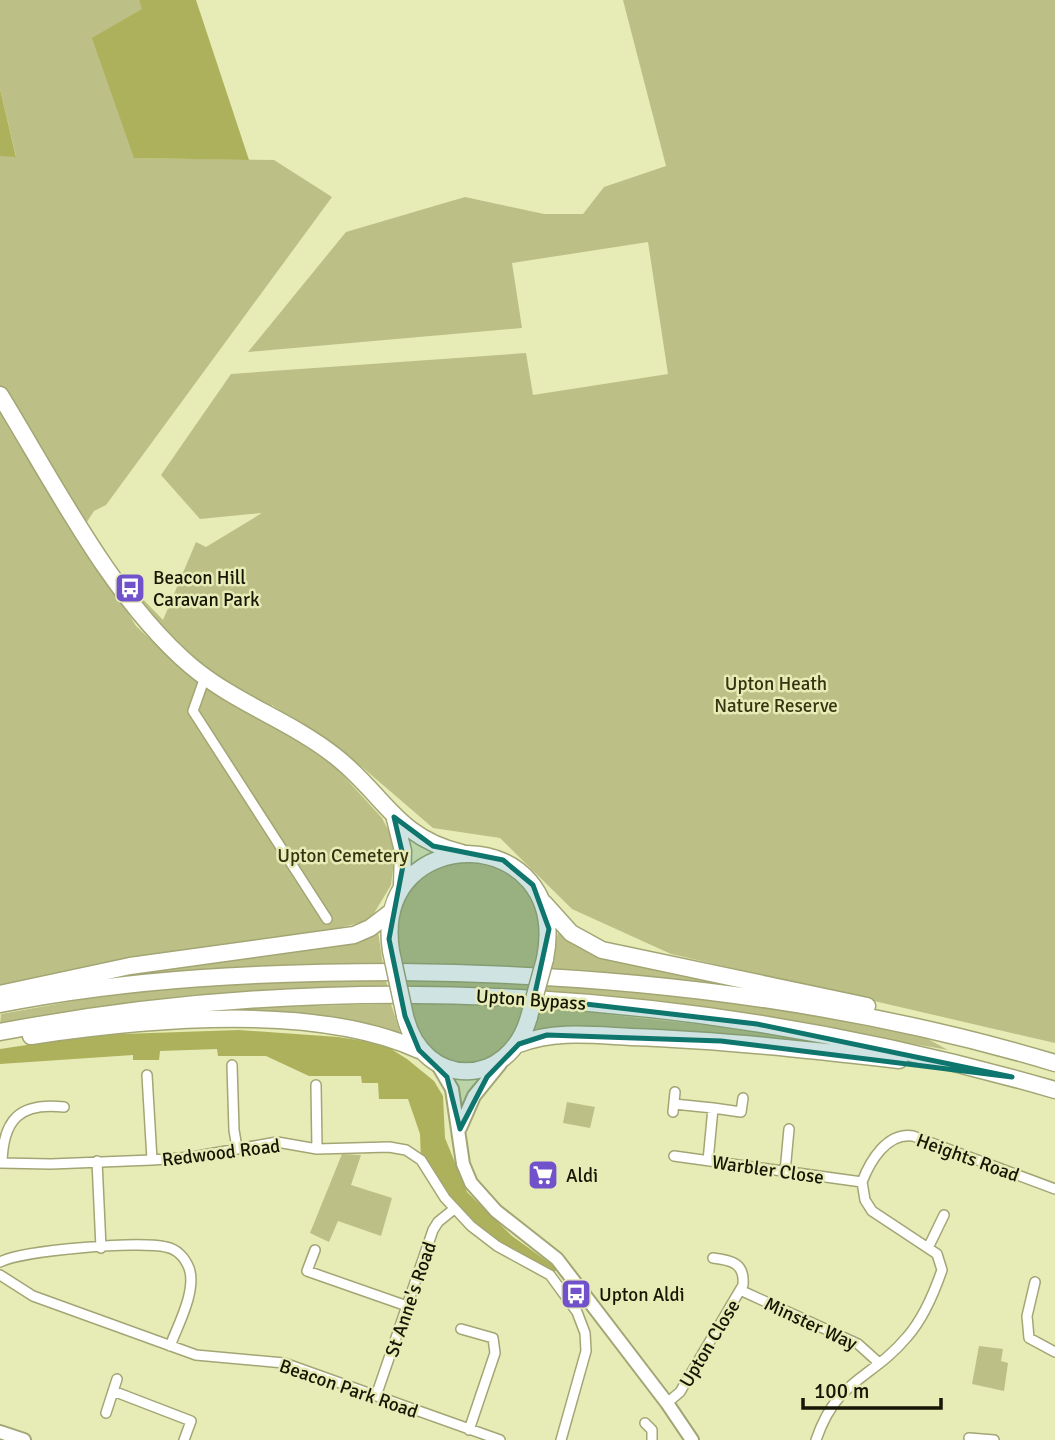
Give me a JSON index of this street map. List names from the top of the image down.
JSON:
{
  "streets": {
    "highway": ["Upton Bypass"],
    "street": [
      "Redwood Road",
      "Heights Road",
      "Warbler Close",
      "St Anne's Road",
      "Minster Way",
      "Upton Close",
      "Beacon Park Road"
    ]
  },
  "crossings": [
    ["Redwood Road", "St Anne's Road"],
    ["Heights Road", "Warbler Close"],
    ["St Anne's Road", "Beacon Park Road"],
    ["Minster Way", "Upton Close"]
  ],
  "parks": ["Upton Heath Nature Reserve", "Upton Cemetery"],
  "places": {
    "bus stop": ["Beacon Hill Caravan Park", "Upton Aldi"],
    "supermarket": ["Aldi"]
  },
  "scale_bar": "100 m"
}
